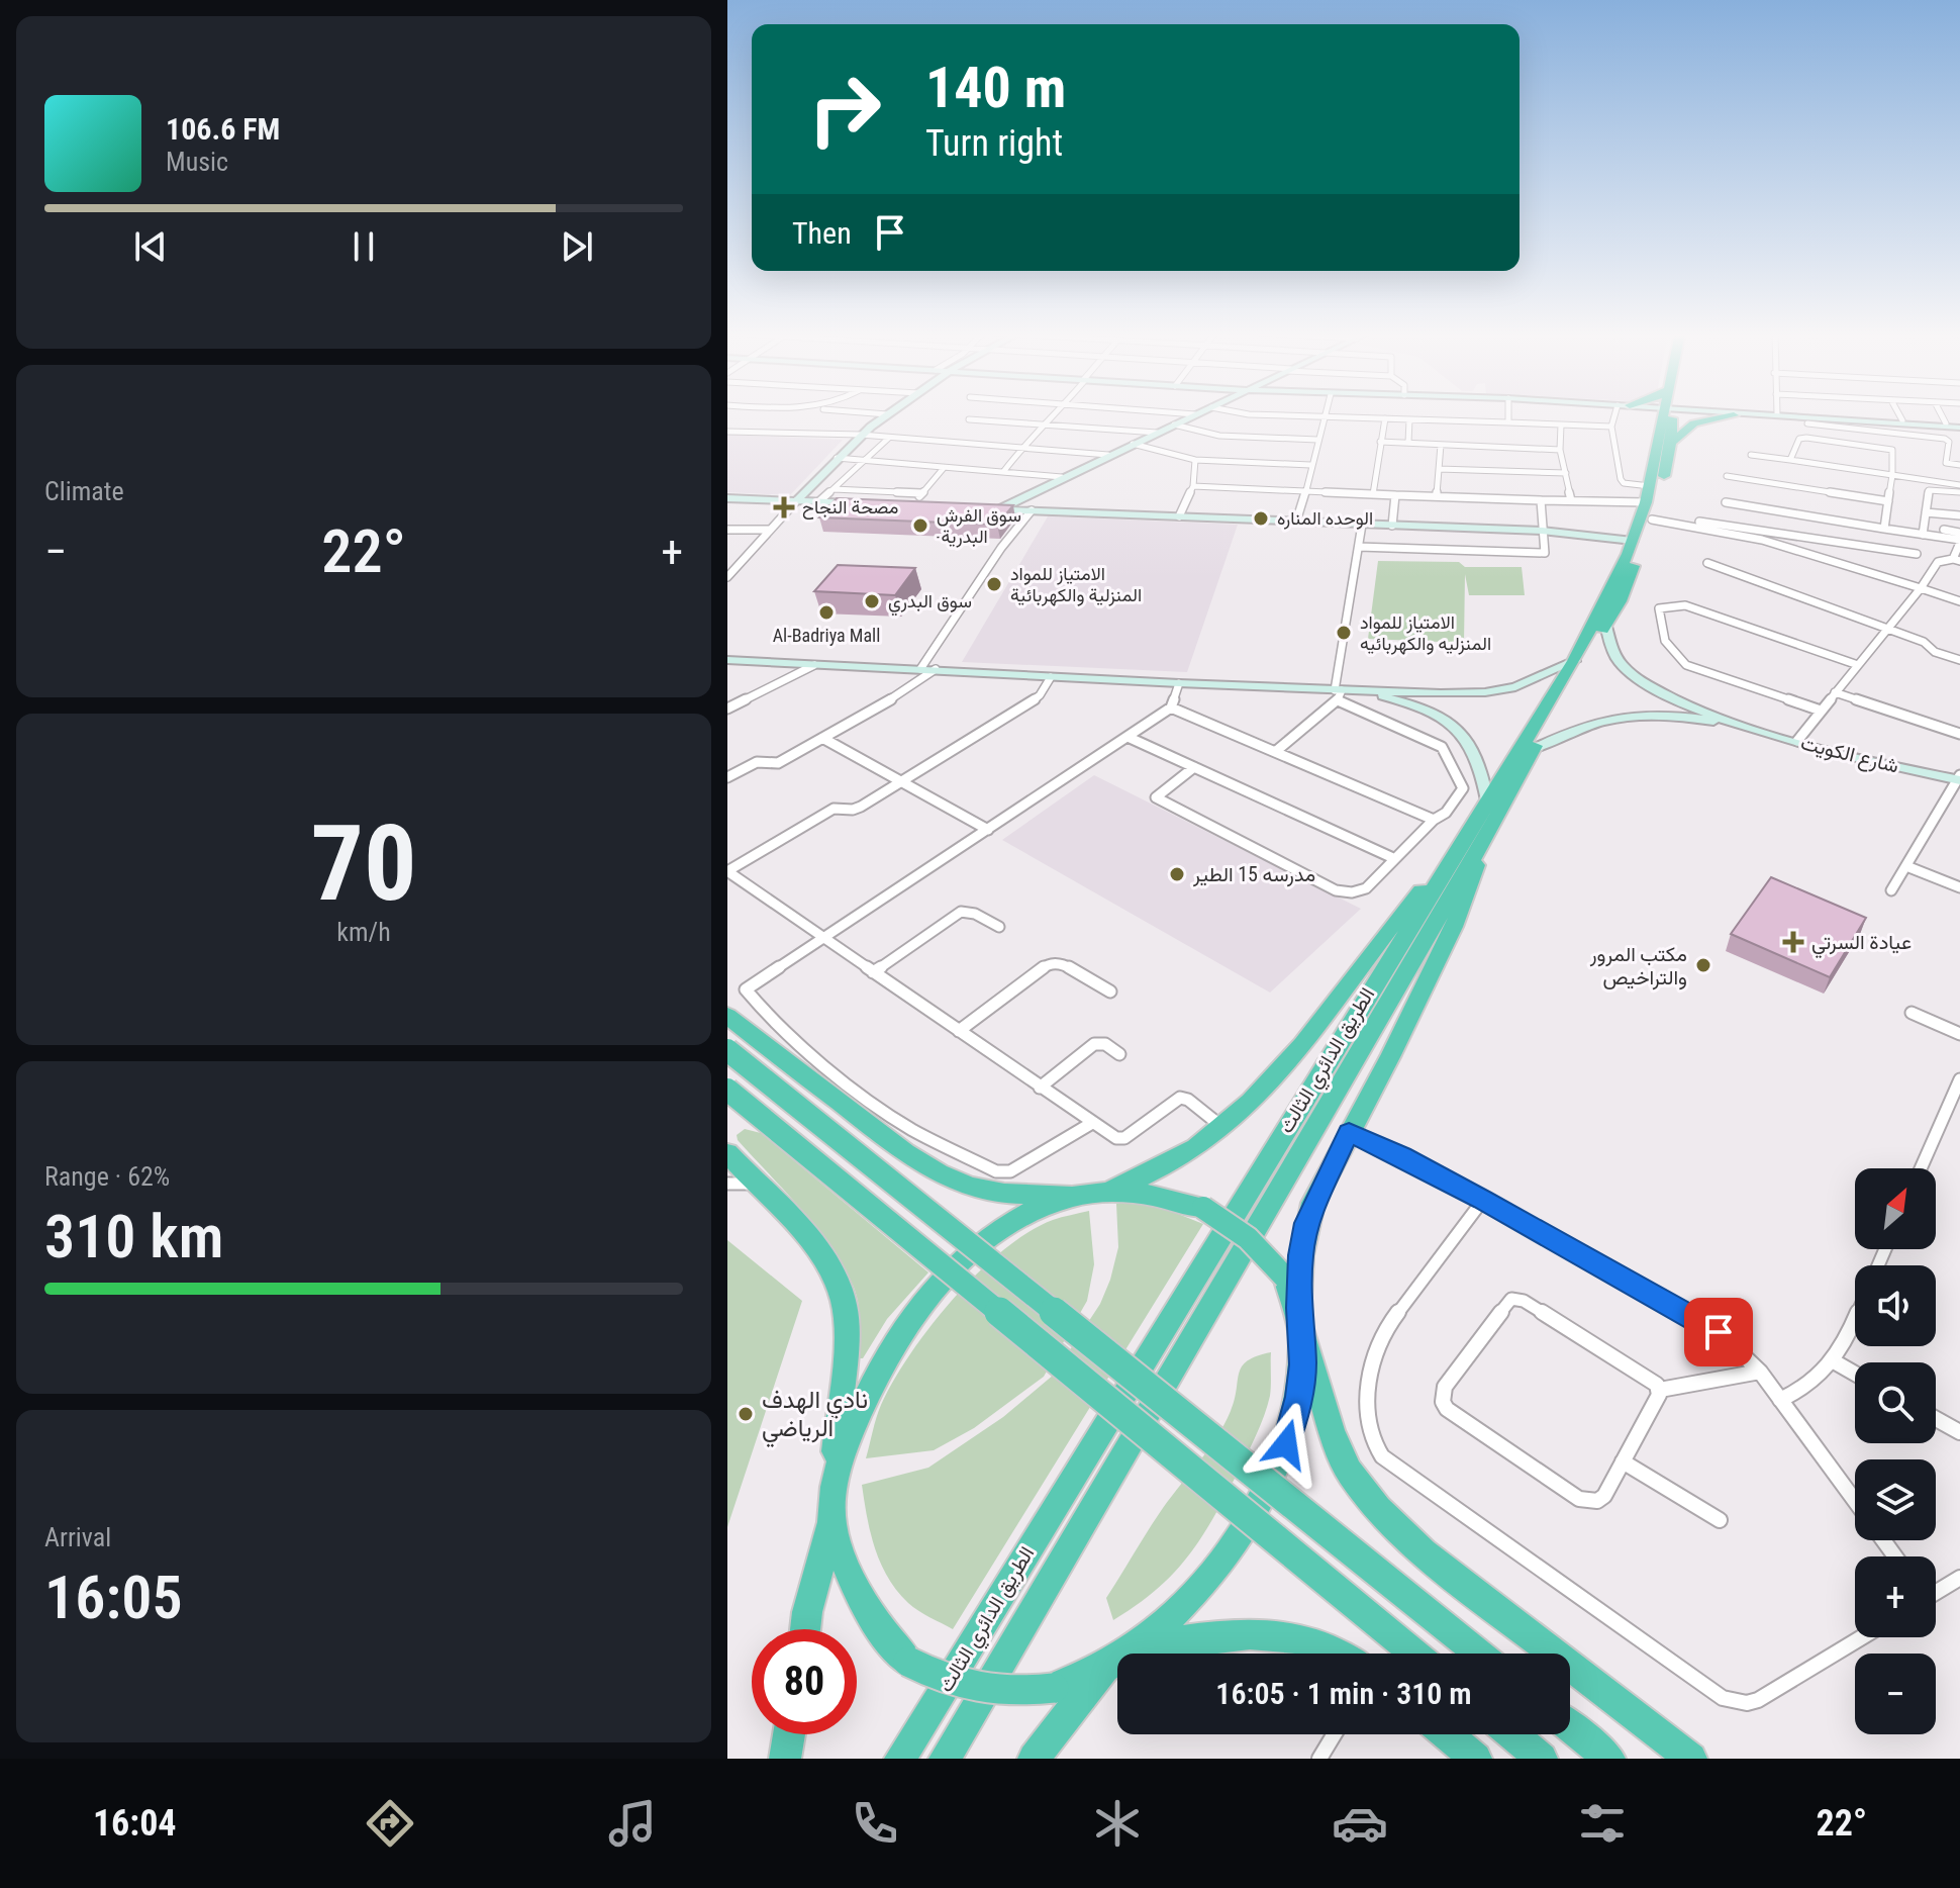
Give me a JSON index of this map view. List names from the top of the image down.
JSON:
{
  "streets": {
    "highway": ["الطريق الدائري الثالث"],
    "street": ["شارع الكويت"]
  },
  "crossings": [
    ["شارع الكويت", "الطريق الدائري الثالث"]
  ],
  "places": {
    "health": ["مصحة النجاح", "عيادة السرتي"],
    "other": [
      "الوحده المناره",
      "سوق الفرش -البدرية",
      "الامتياز للمواد المنزلية والكهربائية",
      "سوق البدري",
      "Al-Badriya Mall",
      "الامتياز للمواد المنزليه والكهربائيه",
      "مدرسه 15 الطير",
      "مكتب المرور والتراخيص",
      "نادي الهدف الرياضي"
    ]
  },
  "north": "top right",
  "page": {
    "turn": ["140 m", "Turn right"],
    "song": ["106.6 FM", "Music"],
    "then": "Then",
    "tile": [
      "Climate",
      ["70", "km/h"],
      ["Range · 62%", "310 km"],
      ["Arrival", "16:05"]
    ],
    "heat": ["−", "22°", "+"],
    "map_buttons": ["+", "−"],
    "limit": "80",
    "trip": "16:05 · 1 min · 310 m",
    "tabs": ["16:04", "22°"]
  }
}
